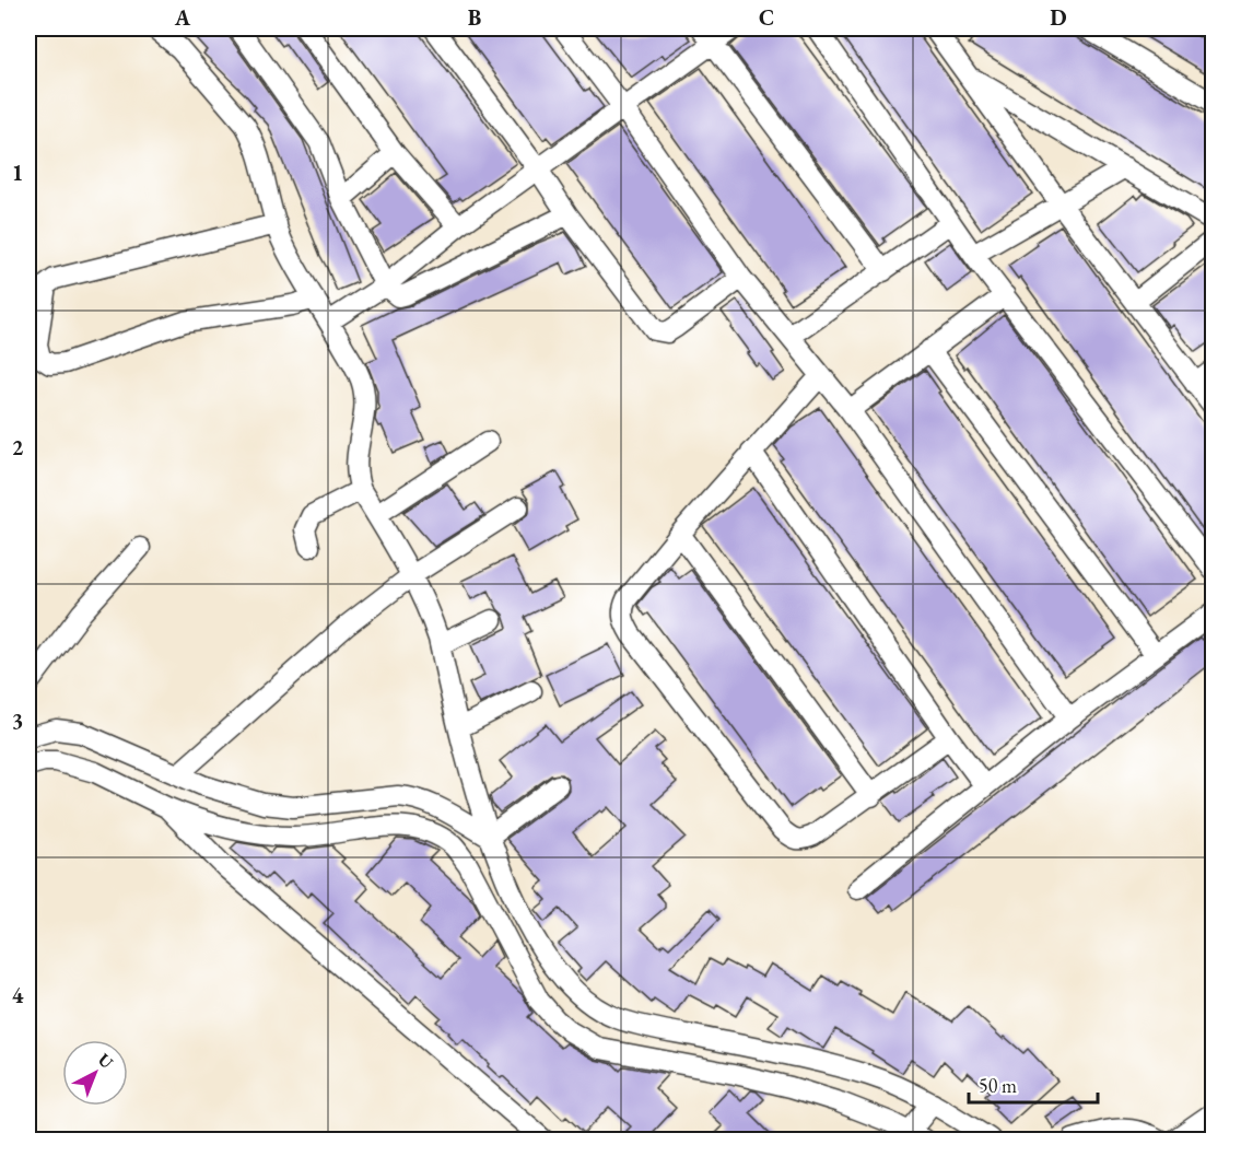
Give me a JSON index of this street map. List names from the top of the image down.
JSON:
{
  "scale_bar": "50 m",
  "north": "top right",
  "grid": {
    "columns": [
      "A",
      "B",
      "C",
      "D"
    ],
    "rows": [
      "1",
      "2",
      "3",
      "4"
    ]
  }
}
